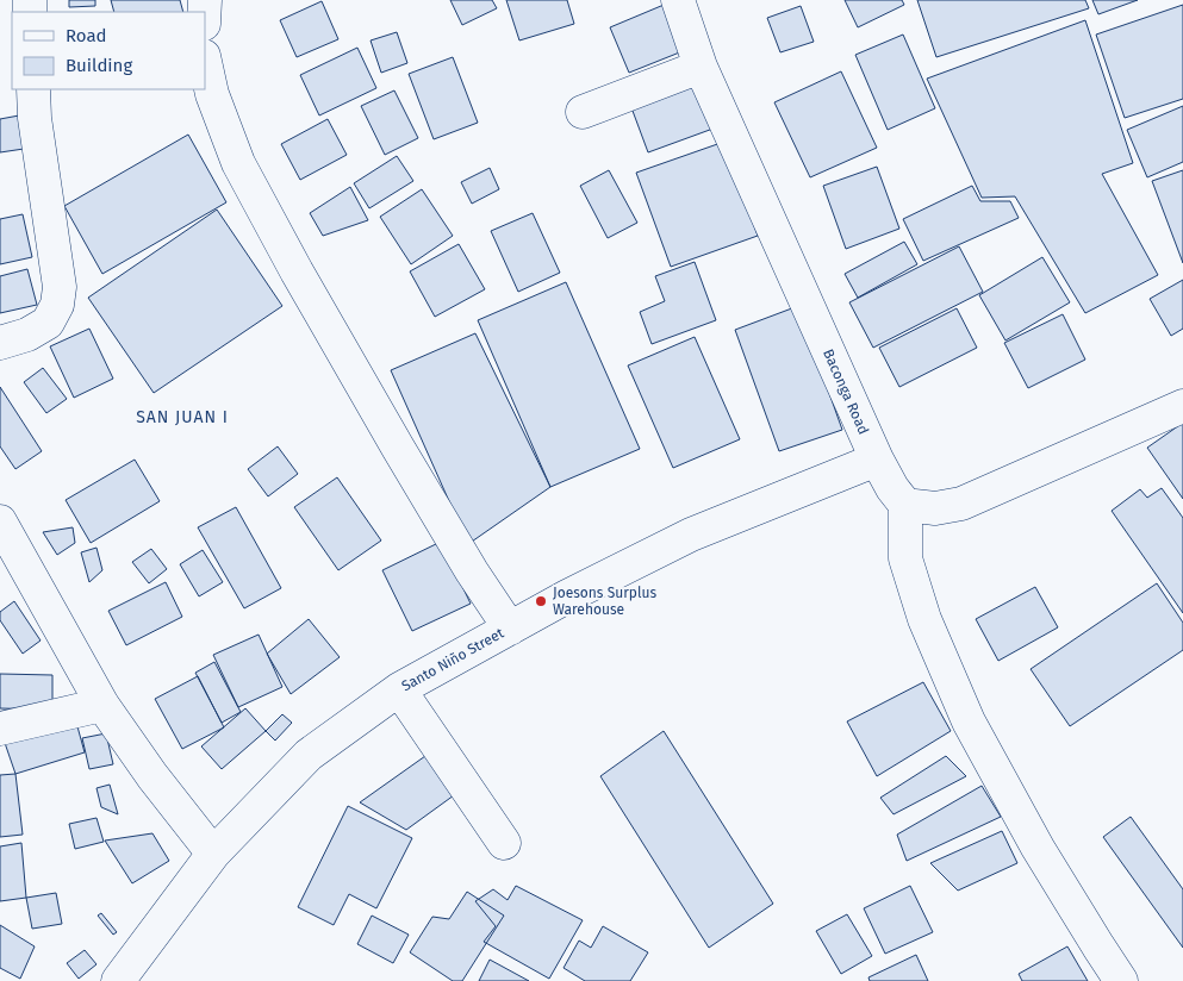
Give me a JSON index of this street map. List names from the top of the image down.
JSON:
{
  "streets": {
    "street": ["Baconga Road", "Santo Niño Street"]
  },
  "crossings": [
    ["Baconga Road", "Santo Niño Street"]
  ],
  "districts": ["SAN JUAN I"],
  "places": ["Joesons Surplus Warehouse"],
  "legend": ["Road", "Building"]
}
